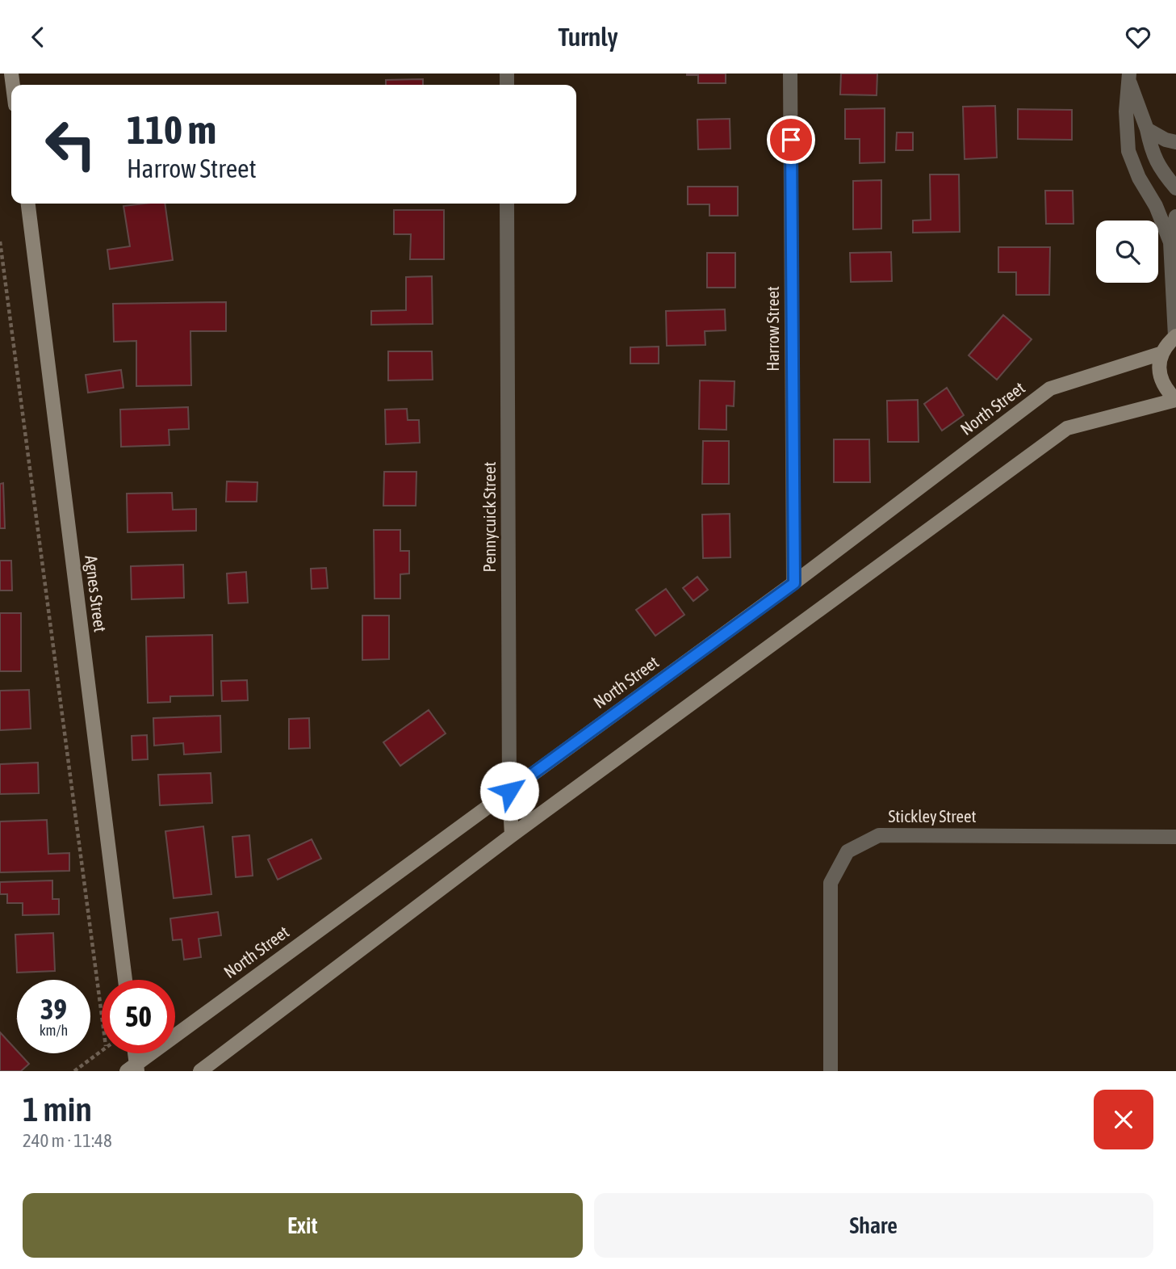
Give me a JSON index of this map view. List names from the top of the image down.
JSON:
{
  "streets": {
    "main road": ["North Street", "Pennycuick Street", "Agnes Street"],
    "street": ["Harrow Street", "Stickley Street"]
  },
  "crossings": [
    ["Harrow Street", "North Street"],
    ["North Street", "Pennycuick Street"]
  ],
  "page": {
    "header": "Turnly",
    "turn": ["110 m", "Harrow Street"],
    "speed": "39 km/h",
    "limit": "50",
    "heading": ["1 min", "240 m · 11:48"],
    "buttons": ["Exit", "Share"]
  }
}
